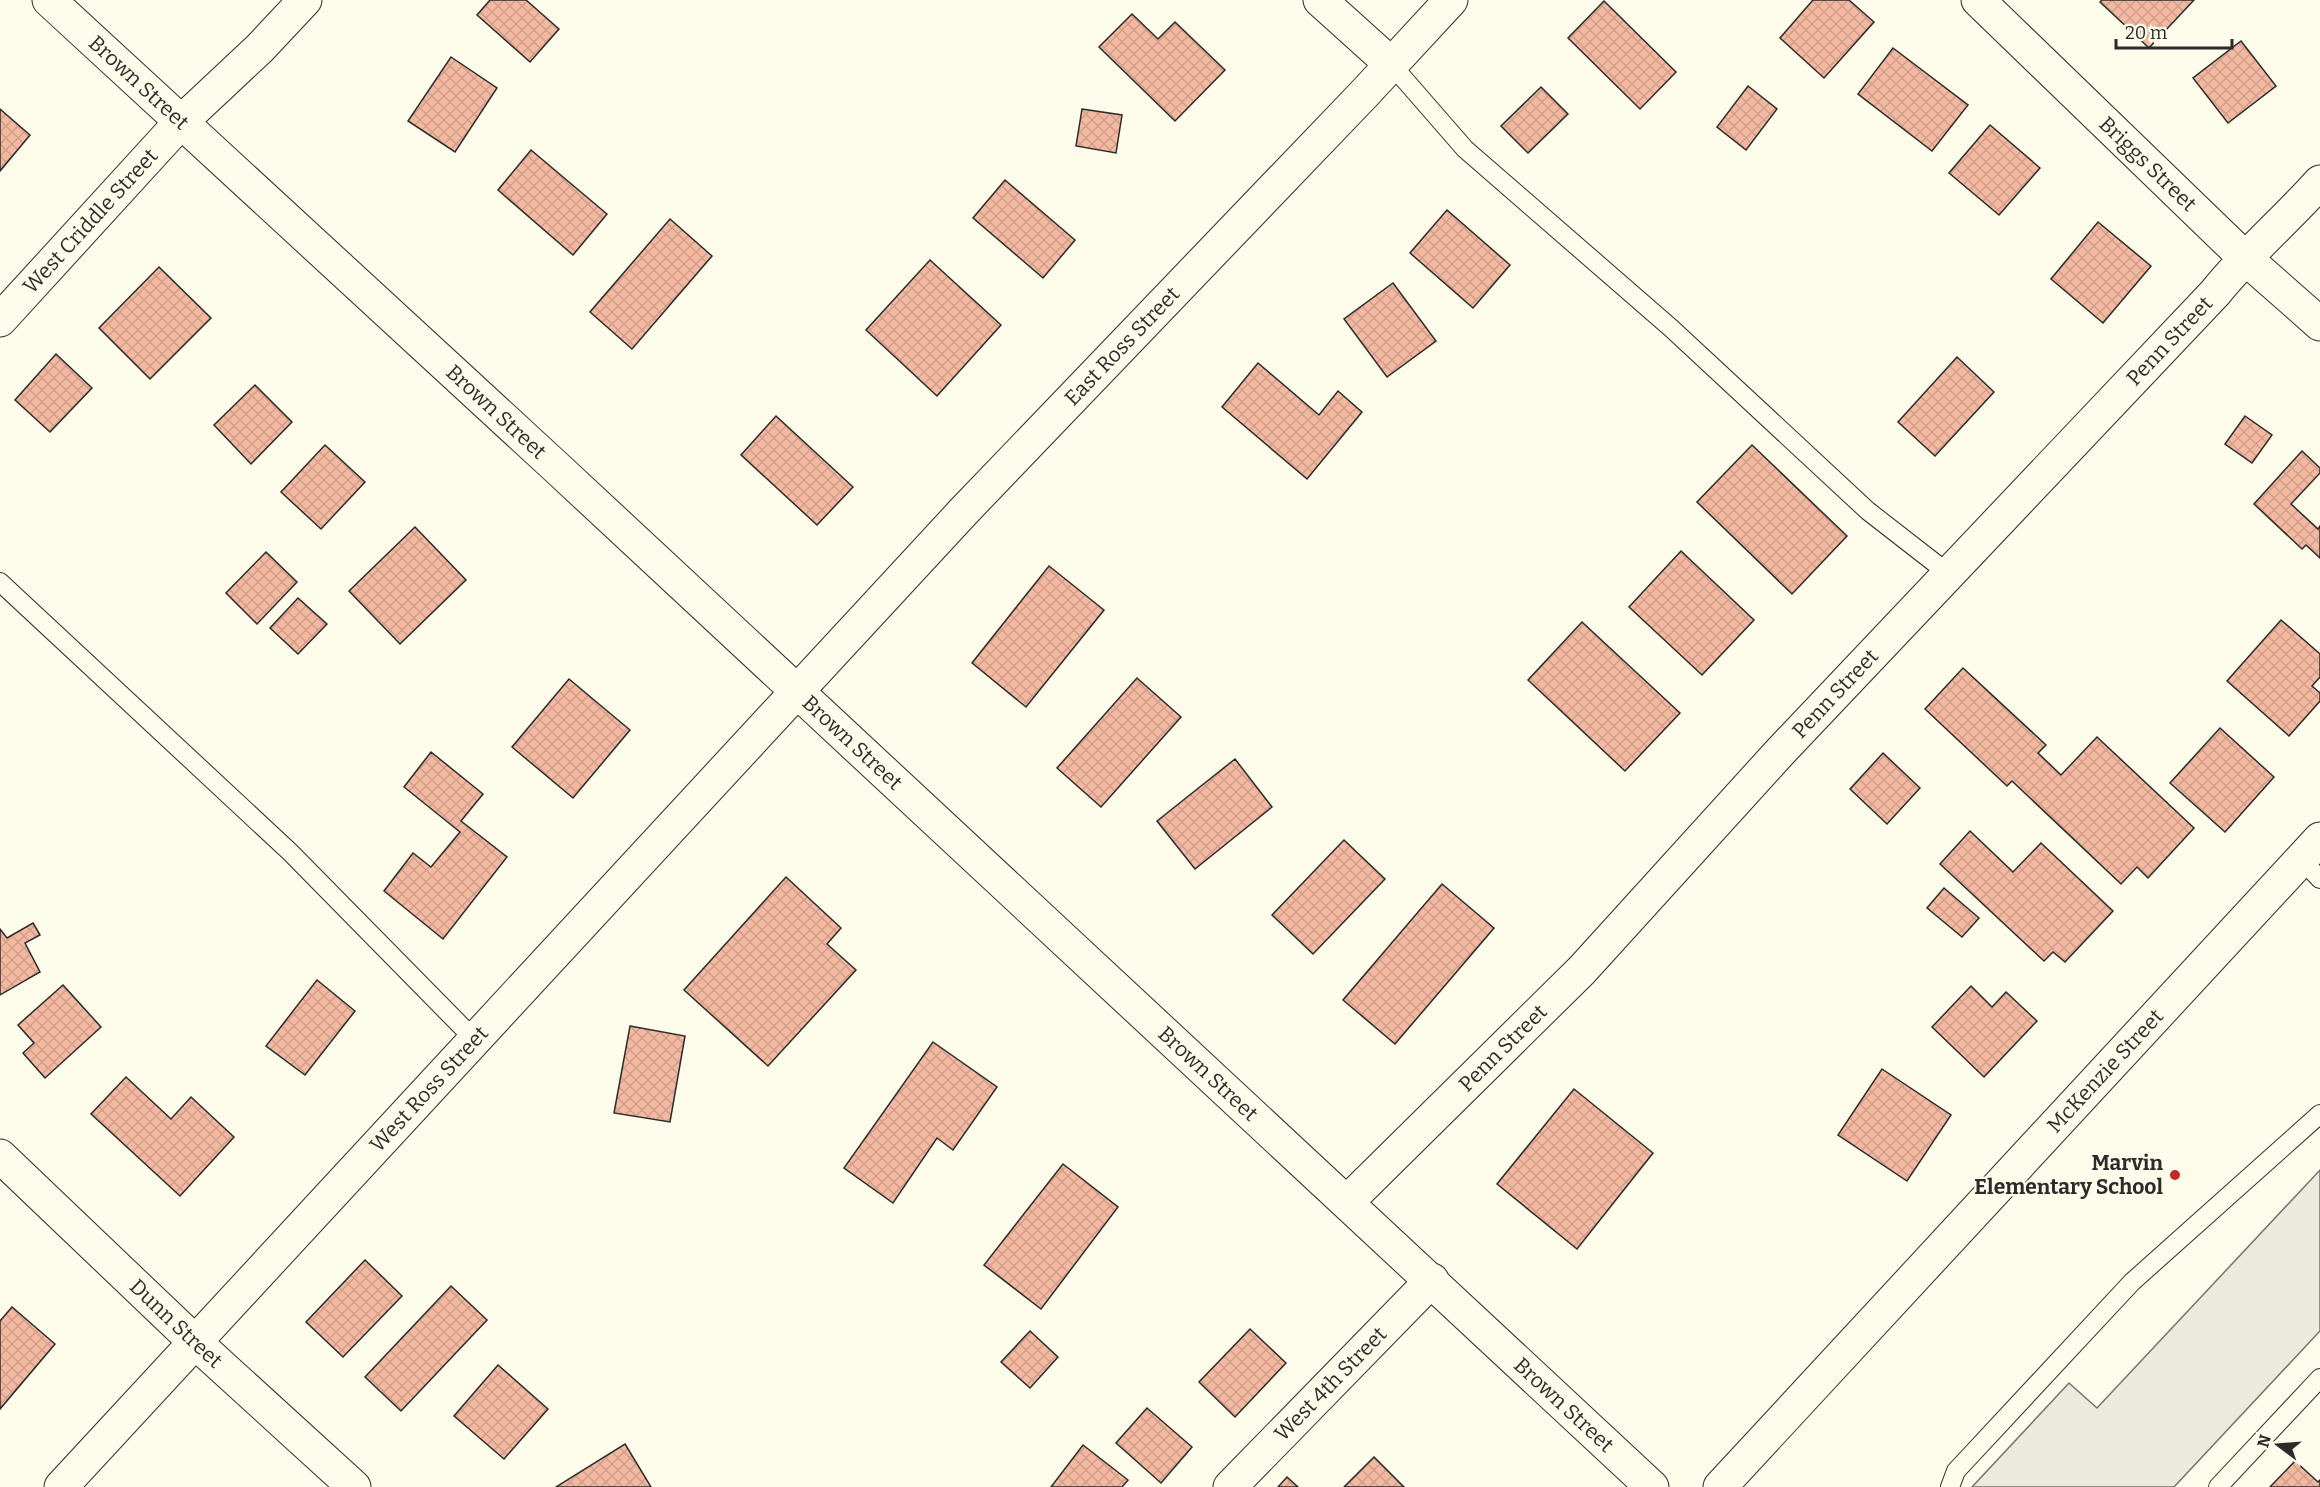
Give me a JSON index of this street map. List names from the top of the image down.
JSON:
{
  "streets": {
    "street": [
      "Brown Street",
      "Briggs Street",
      "West Criddle Street",
      "Penn Street",
      "East Ross Street",
      "McKenzie Street",
      "West Ross Street",
      "Dunn Street",
      "West 4th Street"
    ]
  },
  "crossings": [
    ["Brown Street", "West Criddle Street"],
    ["Brown Street", "Penn Street"],
    ["Brown Street", "East Ross Street"],
    ["Brown Street", "West Ross Street"],
    ["Brown Street", "West 4th Street"],
    ["Briggs Street", "Penn Street"],
    ["East Ross Street", "West Ross Street"],
    ["West Ross Street", "Dunn Street"]
  ],
  "places": ["Marvin Elementary School"],
  "scale_bar": "20 m",
  "north": "left"
}
